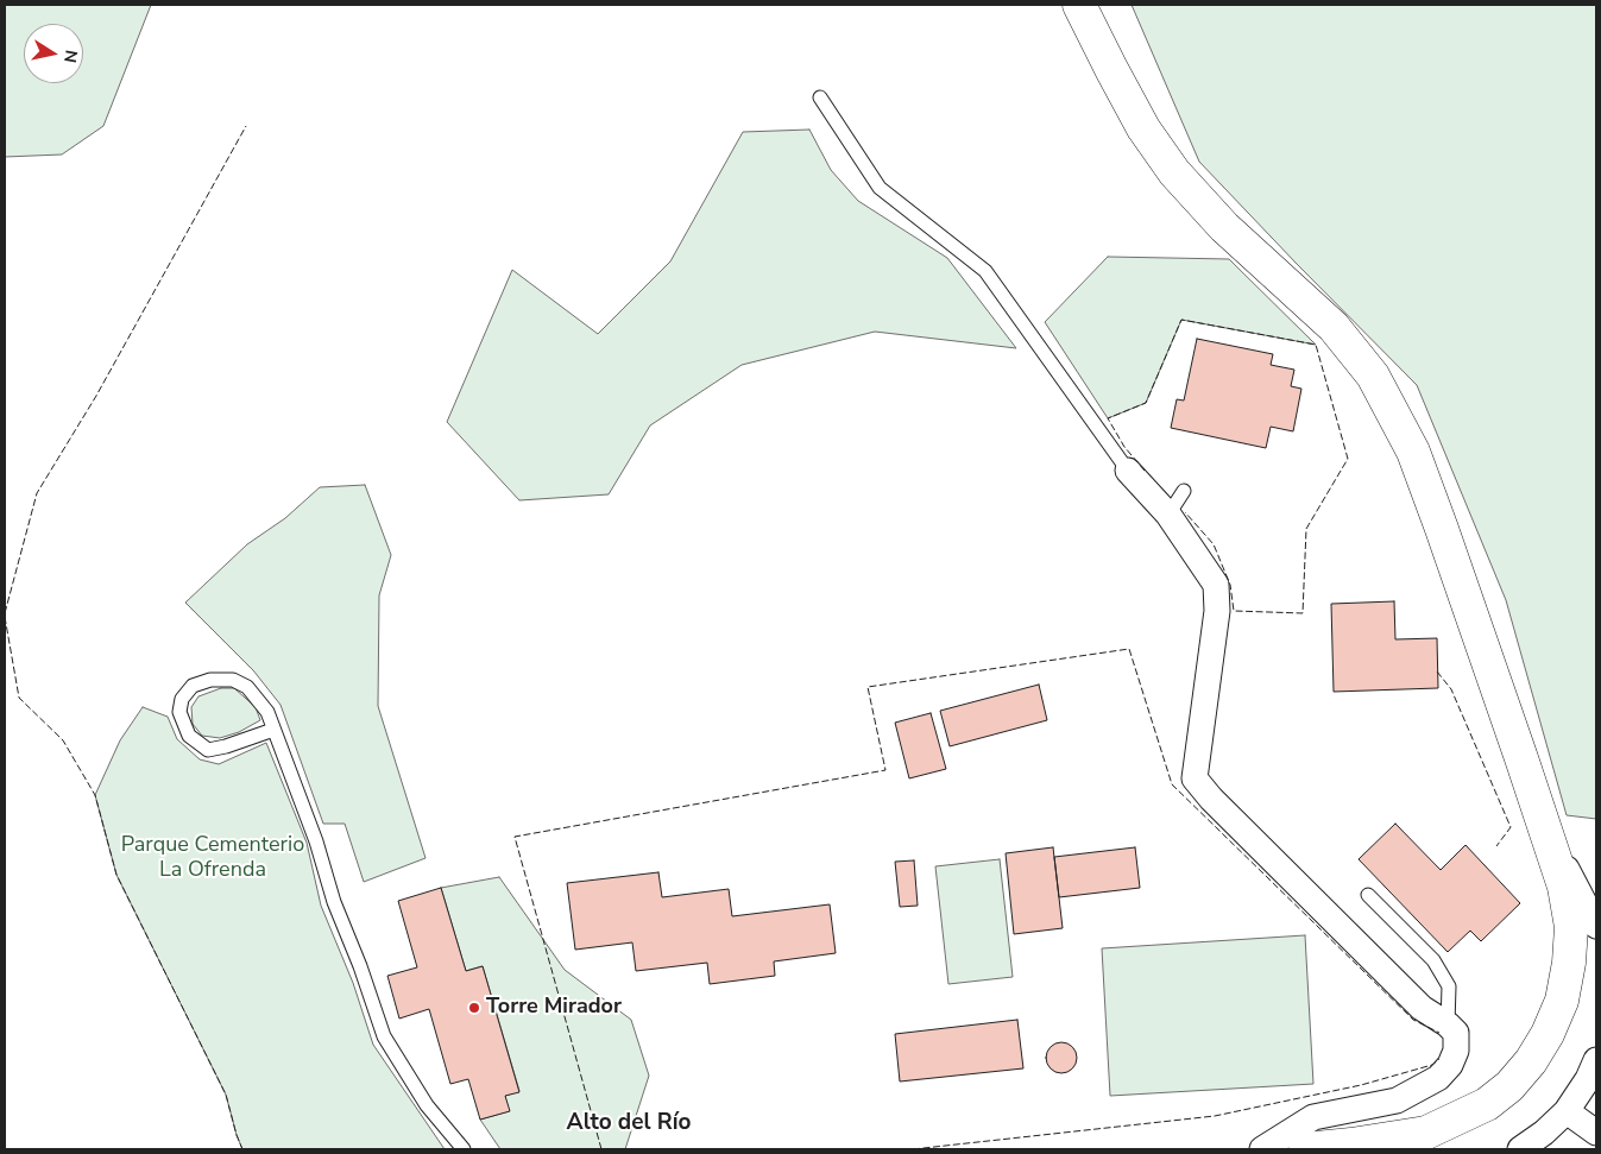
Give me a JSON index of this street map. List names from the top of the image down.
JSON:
{
  "districts": ["Alto del Río"],
  "parks": ["Parque Cementerio La Ofrenda"],
  "places": ["Torre Mirador"],
  "north": "right"
}
